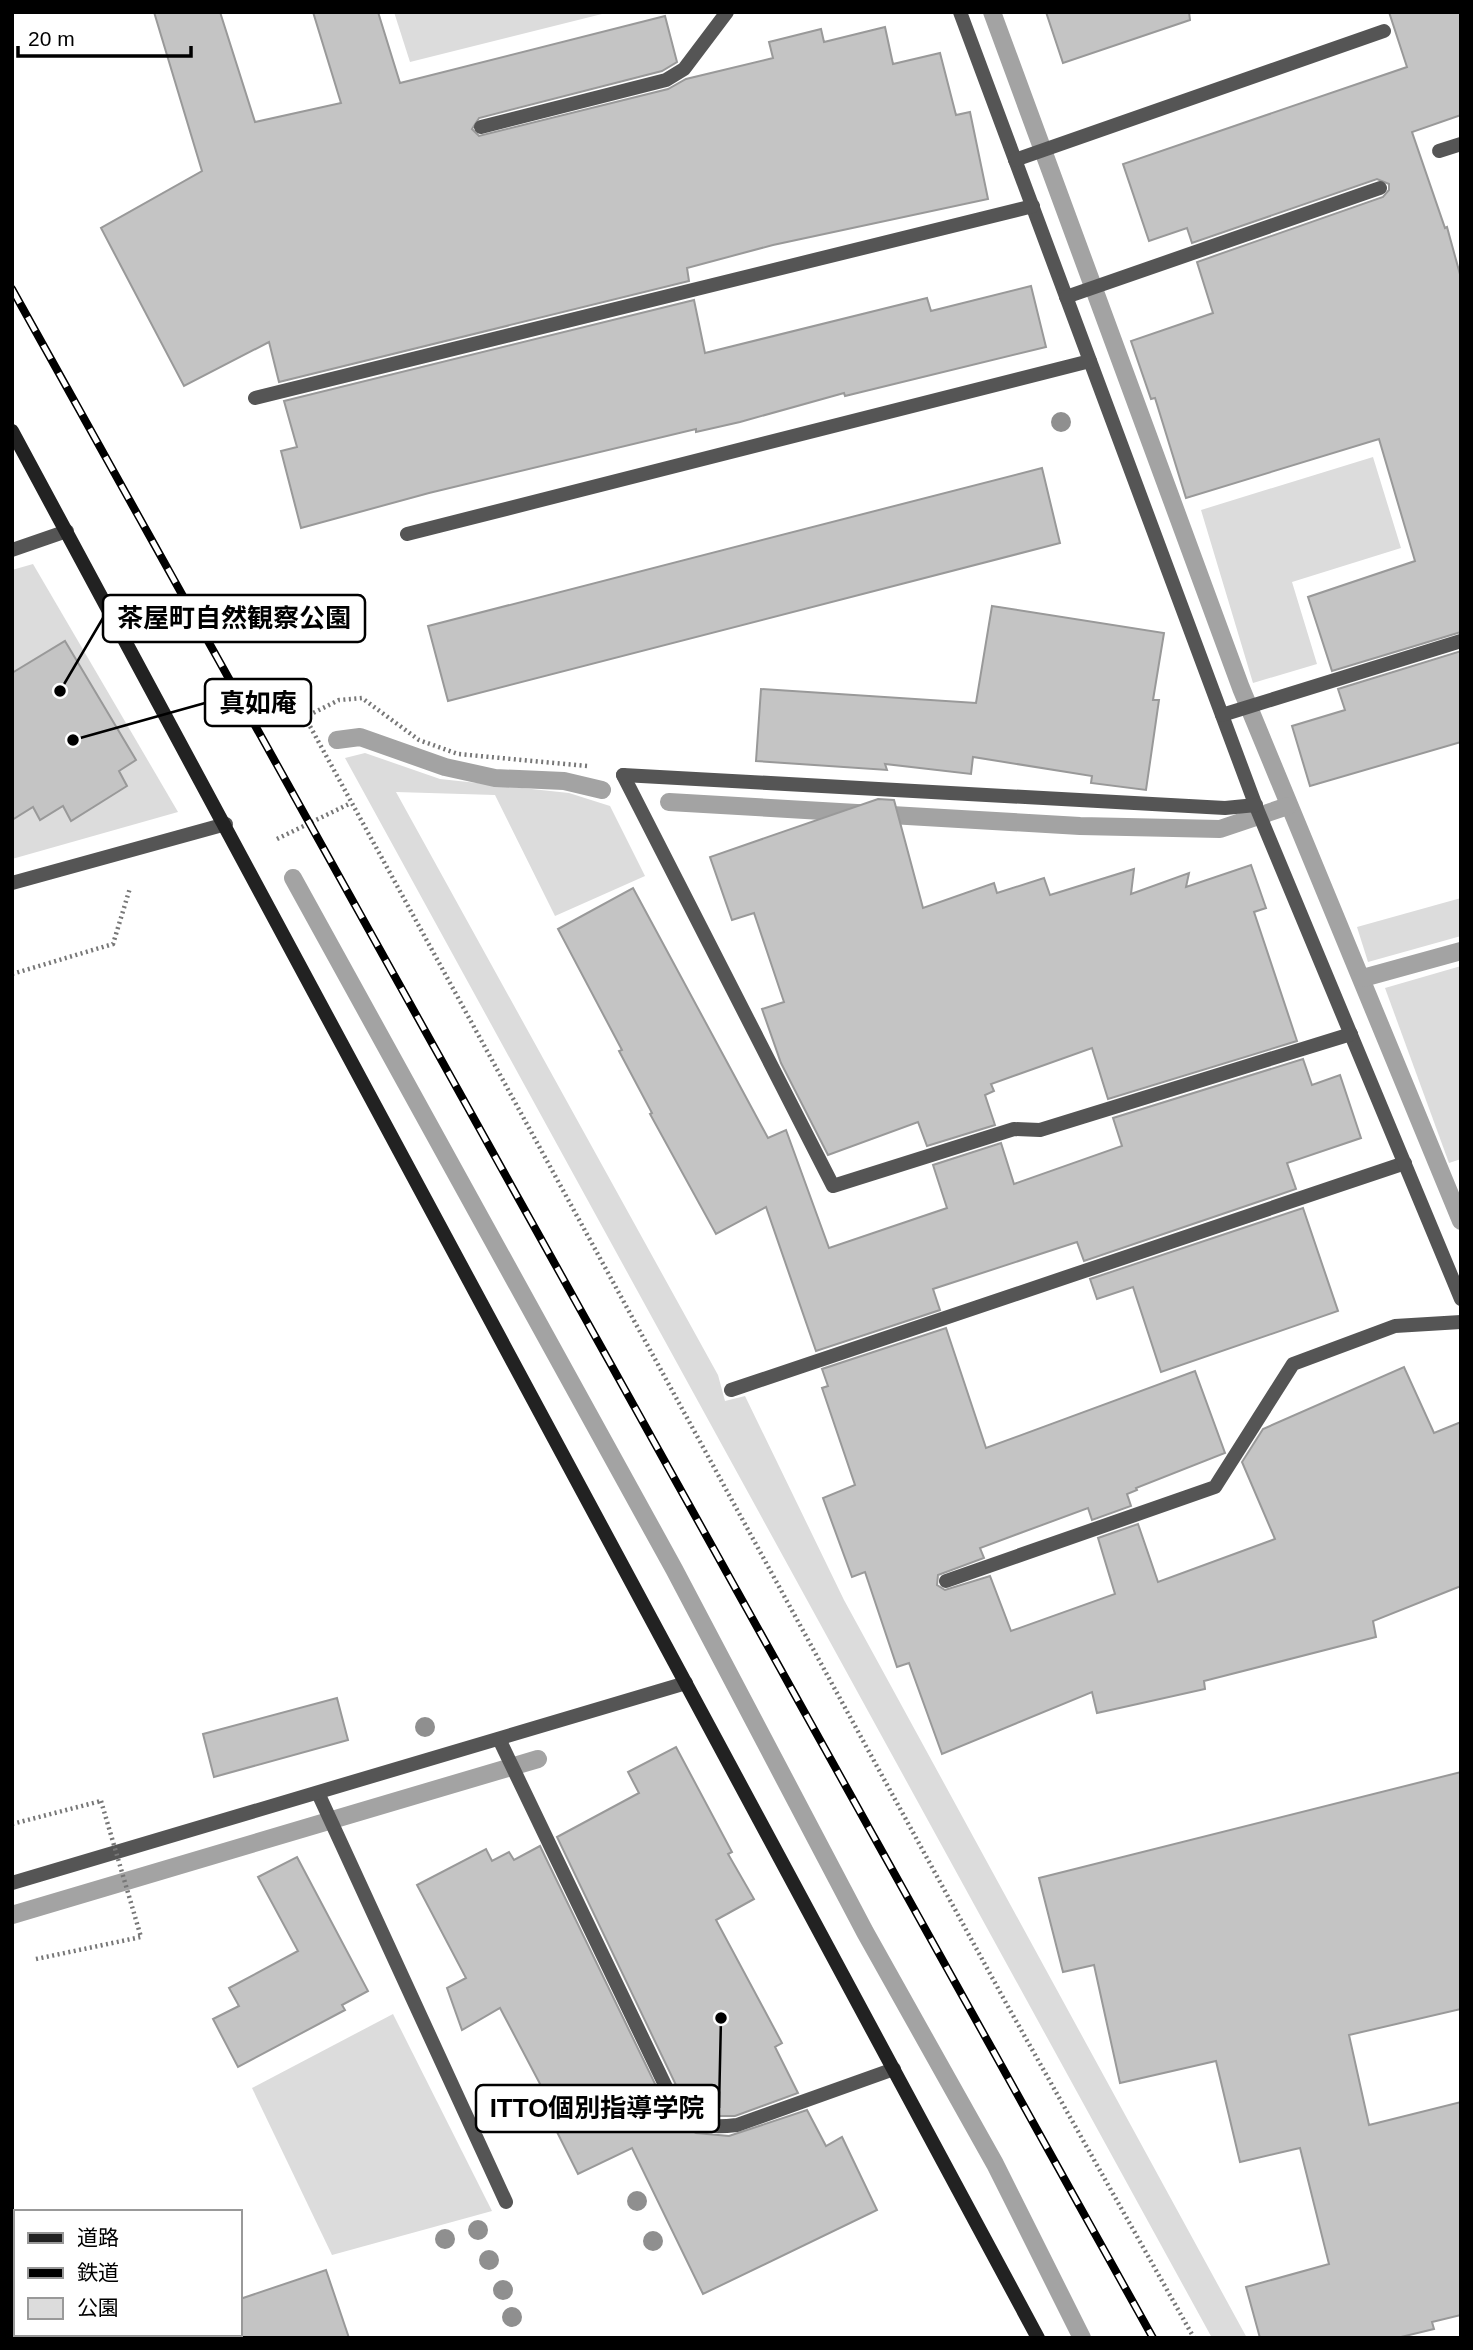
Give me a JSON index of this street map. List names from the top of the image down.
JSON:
{
  "places": ["茶屋町自然観察公園", "真如庵", "ITTO個別指導学院"],
  "legend": ["道路", "鉄道", "公園"],
  "scale_bar": "20 m"
}
